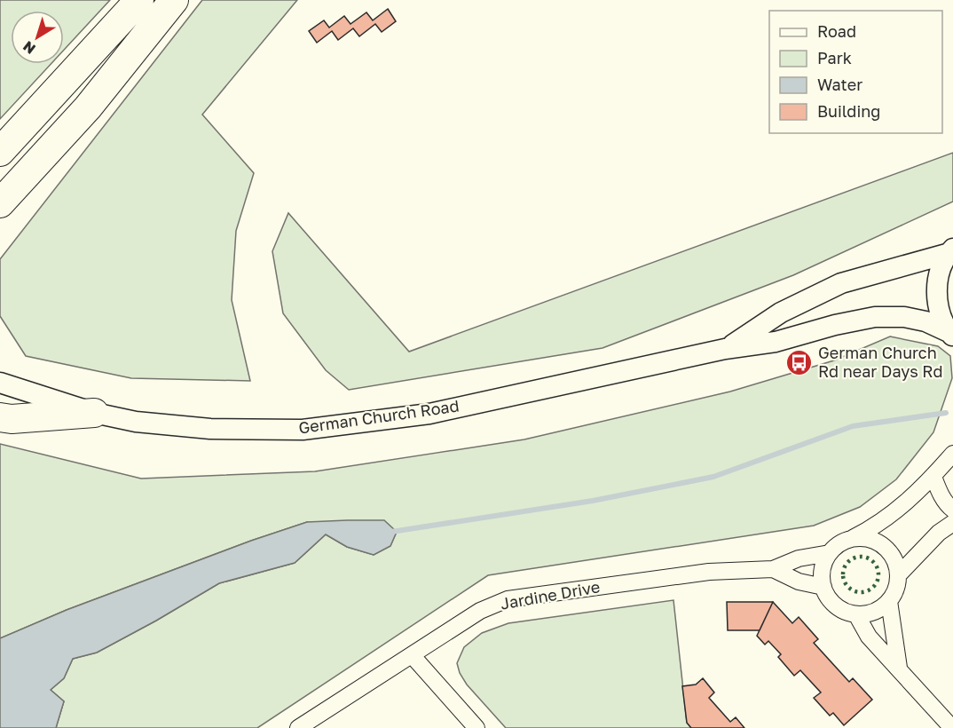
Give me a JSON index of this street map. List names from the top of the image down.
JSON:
{
  "streets": {
    "street": ["German Church Road", "Jardine Drive"]
  },
  "places": {
    "bus stop": ["German Church Rd near Days Rd"]
  },
  "legend": [
    "Road",
    "Park",
    "Water",
    "Building"
  ],
  "north": "bottom left"
}
